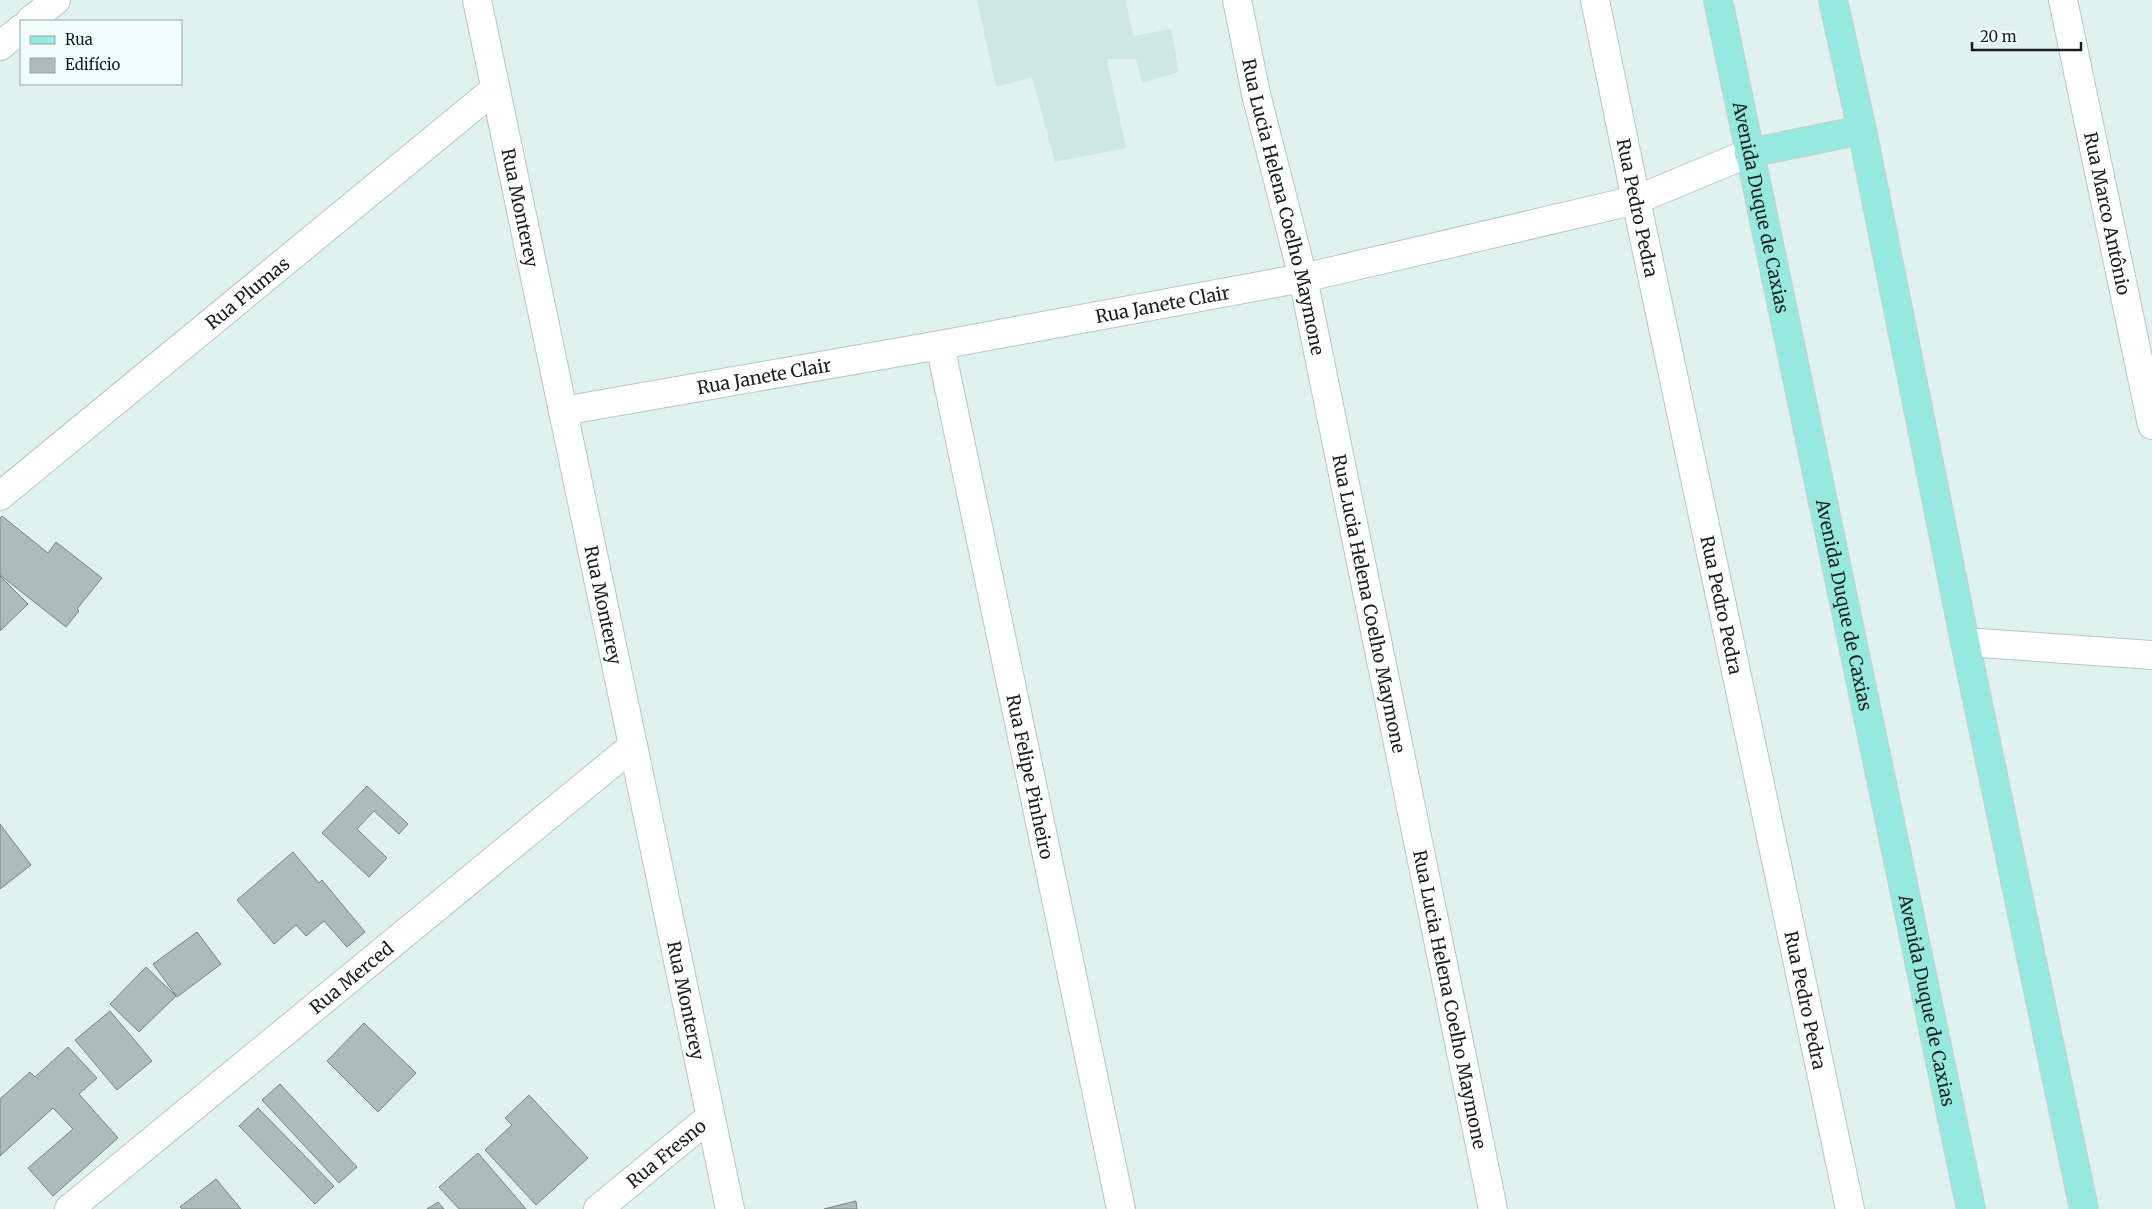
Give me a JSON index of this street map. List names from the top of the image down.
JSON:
{
  "streets": {
    "main road": ["Avenida Duque de Caxias"],
    "street": [
      "Rua Monterey",
      "Rua Lucia Helena Coelho Maymone",
      "Rua Pedro Pedra",
      "Rua Marco Antônio",
      "Rua Plumas",
      "Rua Janete Clair",
      "Rua Felipe Pinheiro",
      "Rua Merced",
      "Rua Fresno"
    ]
  },
  "crossings": [
    ["Rua Monterey", "Rua Plumas"],
    ["Rua Monterey", "Rua Janete Clair"],
    ["Rua Monterey", "Rua Merced"],
    ["Rua Monterey", "Rua Fresno"],
    ["Rua Lucia Helena Coelho Maymone", "Rua Janete Clair"],
    ["Rua Pedro Pedra", "Rua Janete Clair"],
    ["Avenida Duque de Caxias", "Rua Janete Clair"],
    ["Rua Janete Clair", "Rua Felipe Pinheiro"]
  ],
  "legend": ["Rua", "Edifício"],
  "scale_bar": "20 m"
}
